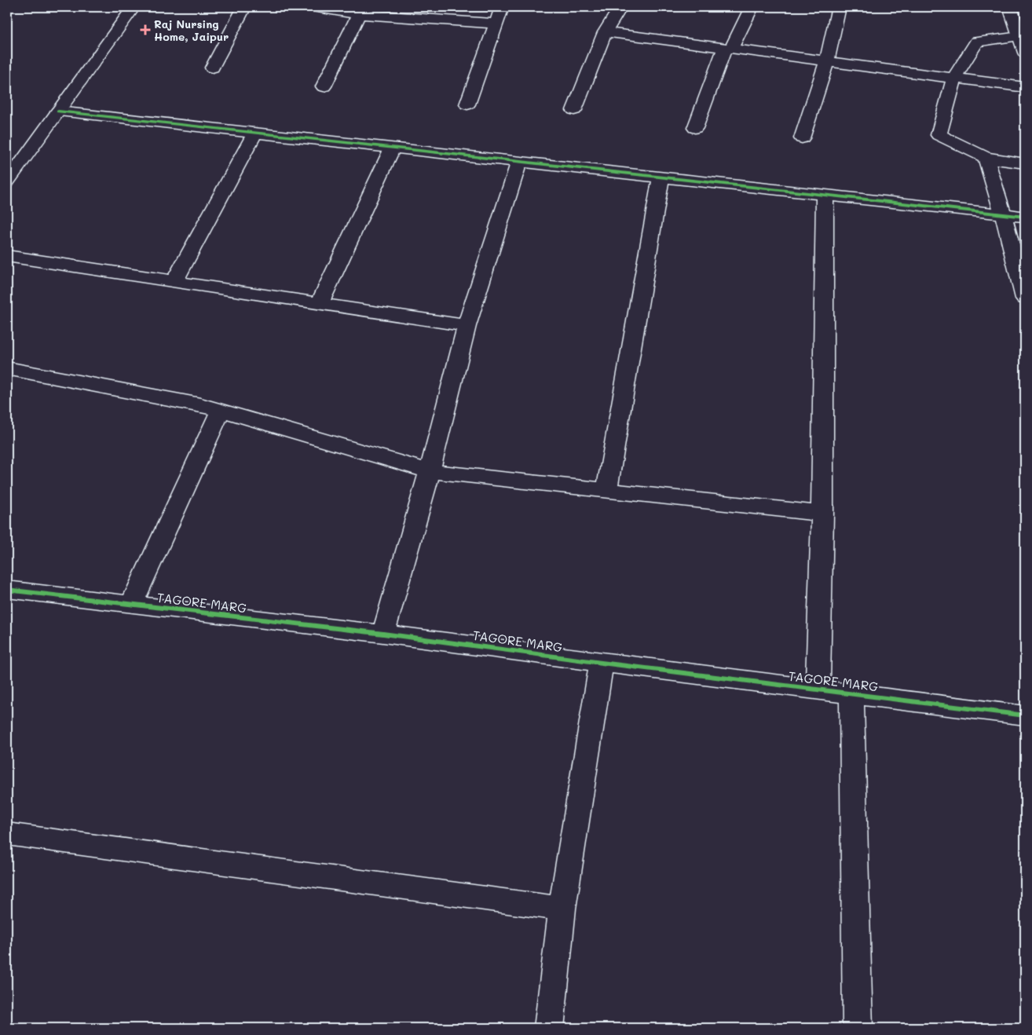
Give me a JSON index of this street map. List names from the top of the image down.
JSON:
{
  "streets": {
    "street": ["TAGORE MARG"]
  },
  "places": {
    "health": ["Raj Nursing Home, Jaipur"]
  }
}
